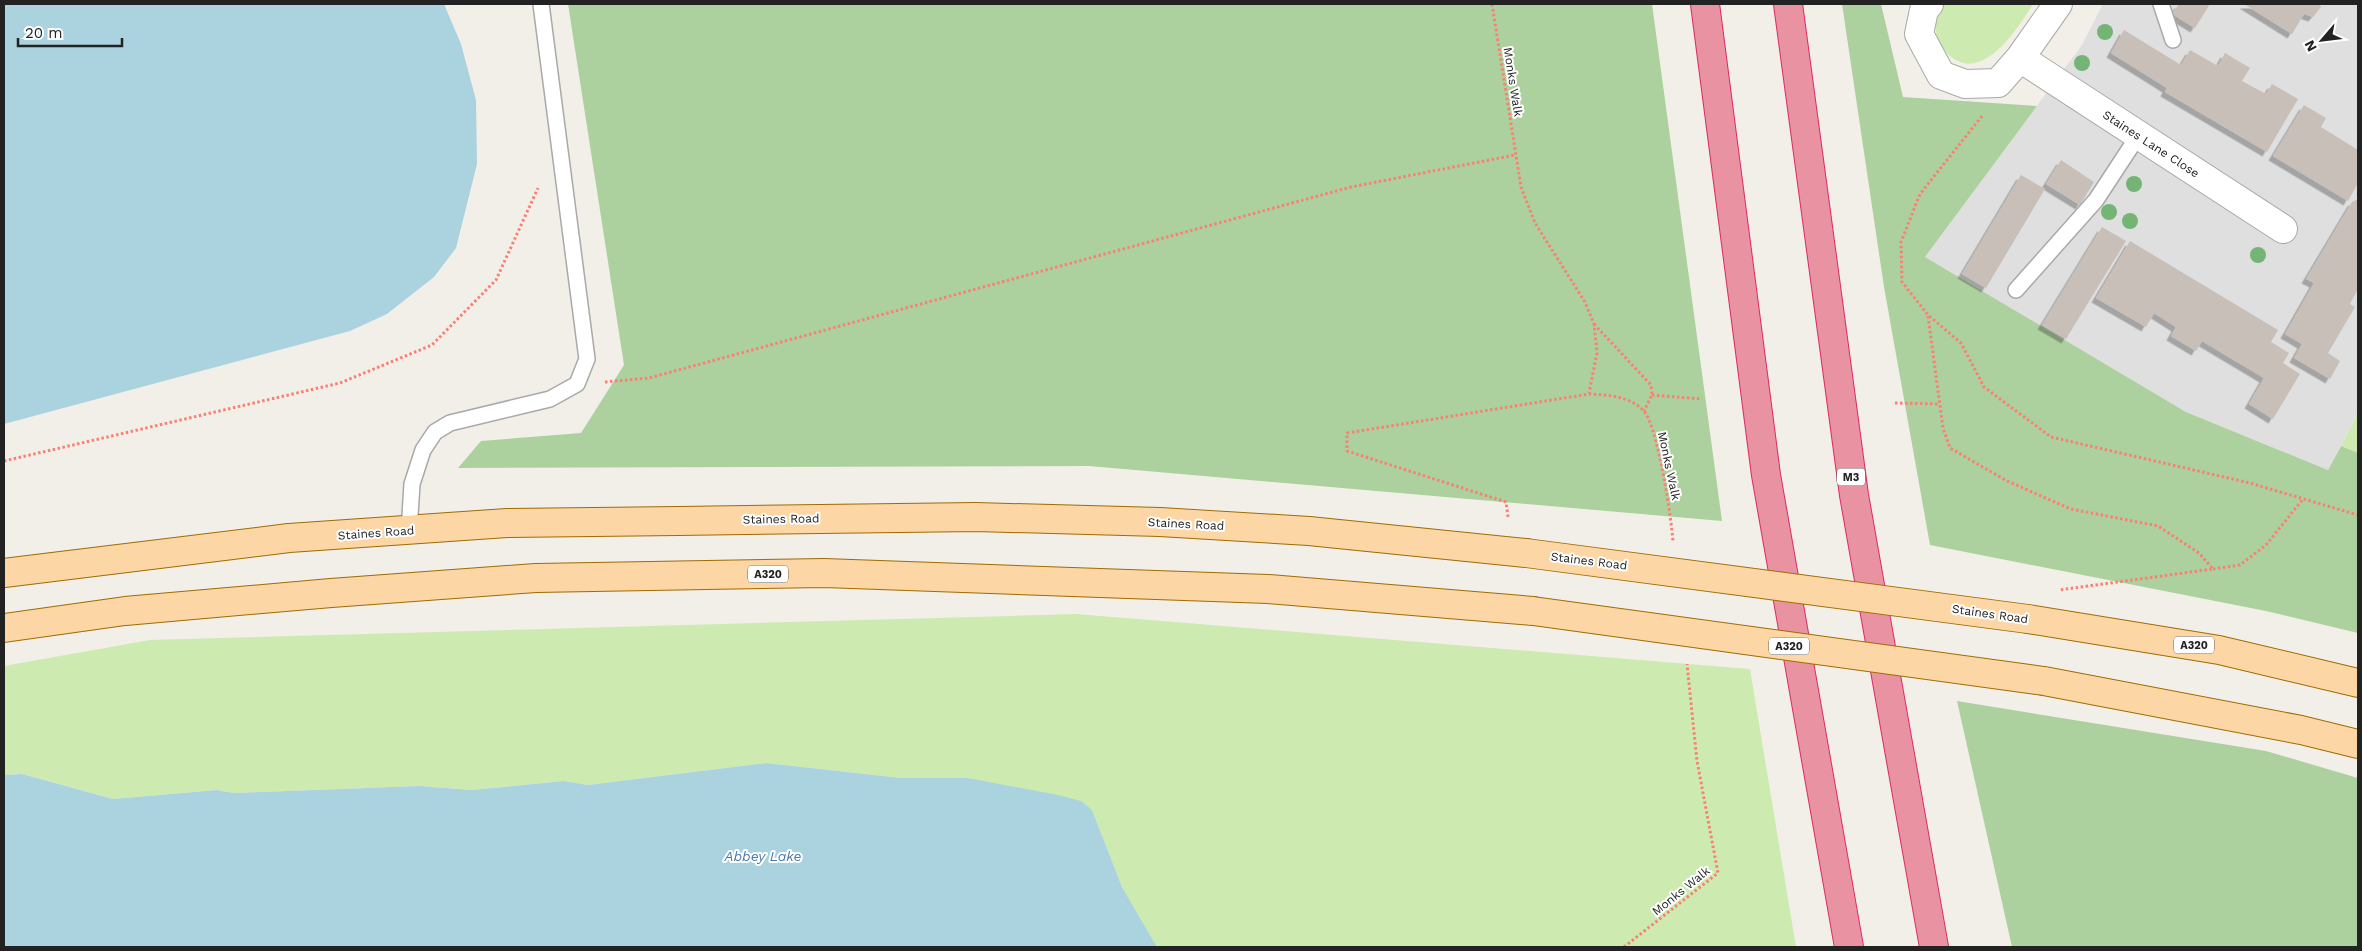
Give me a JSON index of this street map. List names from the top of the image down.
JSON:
{
  "streets": {
    "highway": ["M3"],
    "main road": ["Staines Road", "A320"],
    "street": ["Staines Lane Close"],
    "path": ["Monks Walk"]
  },
  "water": ["Abbey Lake"],
  "scale_bar": "20 m",
  "north": "bottom left"
}
